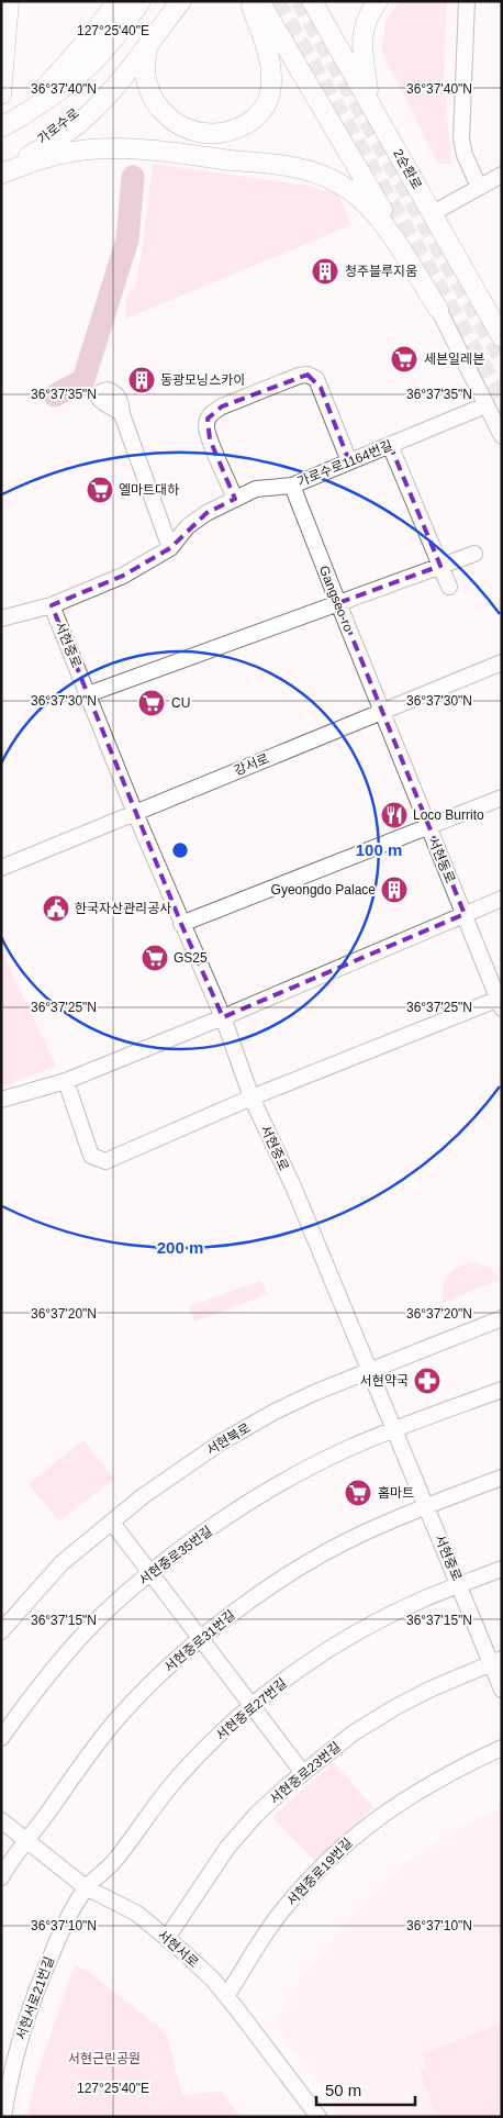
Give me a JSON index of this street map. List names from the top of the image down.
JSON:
{
  "streets": {
    "main road": ["가로수로", "2순환로"],
    "street": [
      "가로수로1164번길",
      "Gangseo-ro",
      "서현중로",
      "강서로",
      "서현동로",
      "서현북로",
      "서현중로35번길",
      "서현중로31번길",
      "서현중로27번길",
      "서현중로23번길",
      "서현중로19번길",
      "서현서로",
      "서현서로21번길"
    ]
  },
  "crossings": [
    ["가로수로1164번길", "Gangseo-ro"],
    ["가로수로1164번길", "서현중로"],
    ["Gangseo-ro", "강서로"],
    ["Gangseo-ro", "서현동로"],
    ["서현중로", "강서로"],
    ["서현중로", "서현북로"],
    ["서현중로", "서현중로35번길"],
    ["서현중로", "서현중로31번길"],
    ["서현중로", "서현중로27번길"],
    ["서현중로", "서현중로23번길"],
    ["강서로", "서현동로"],
    ["서현중로31번길", "서현서로"],
    ["서현중로27번길", "서현서로"],
    ["서현중로27번길", "서현서로21번길"],
    ["서현중로23번길", "서현서로"],
    ["서현중로19번길", "서현서로"],
    ["서현서로", "서현서로21번길"]
  ],
  "parks": ["서현근린공원"],
  "places": {
    "building": ["청주블루지움", "동광모닝스카이", "Gyeongdo Palace"],
    "supermarket": [
      "세븐일레븐",
      "엘마트대하",
      "CU",
      "GS25",
      "홈마트"
    ],
    "restaurant": ["Loco Burrito"],
    "public building": ["한국자산관리공사"],
    "pharmacy": ["서현약국"]
  },
  "scale_bar": "50 m",
  "coordinates": [
    "127°25'40\"E",
    "36°37'40\"N",
    "36°37'35\"N",
    "36°37'30\"N",
    "36°37'25\"N",
    "36°37'20\"N",
    "36°37'15\"N",
    "36°37'10\"N"
  ],
  "rings": ["100 m", "200 m"]
}
